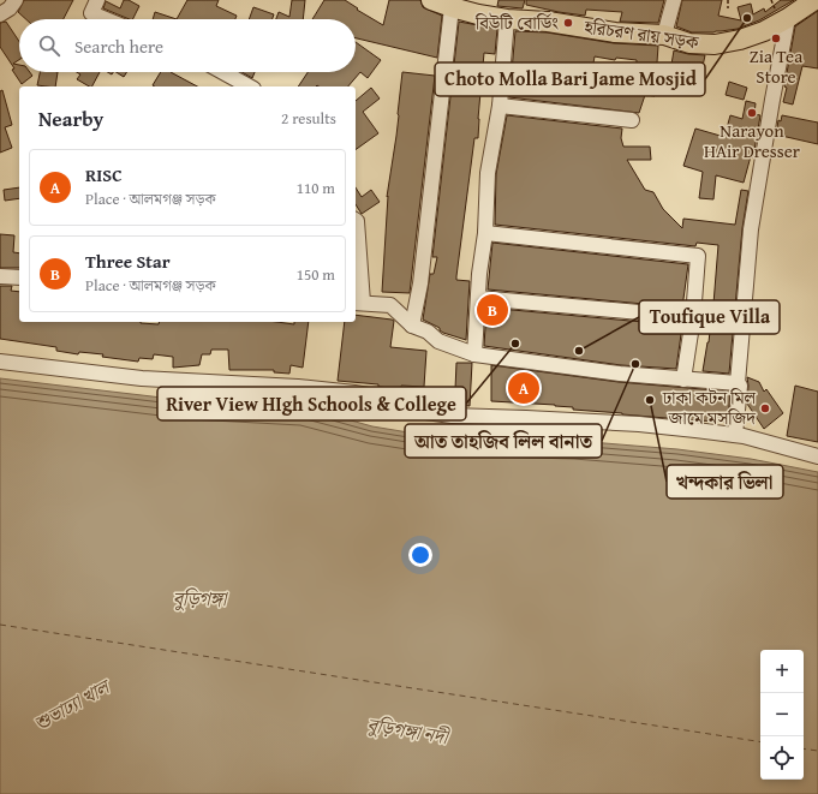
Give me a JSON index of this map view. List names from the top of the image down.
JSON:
{
  "streets": {
    "main road": ["হরিচরণ রায় সড়ক"]
  },
  "water": ["বুড়িগঙ্গা", "শুভাঢ্যা খাল", "বুড়িগঙ্গা নদী"],
  "places": [
    "Choto Molla Bari Jame Mosjid",
    "বিউটি বোর্ডিং",
    "Zia Tea Store",
    "Narayon HAir Dresser",
    "River View HIgh Schools & College",
    "Toufique Villa",
    "আত তাহজিব লিল বানাত",
    "খন্দকার ভিলা",
    "ঢাকা কটন মিল জামে মসজিদ"
  ],
  "page": {
    "search": "Search here",
    "heading": ["Nearby", "2 results"],
    "list": [
      {
        "mark": "A",
        "name": "RISC",
        "note": "Place · আলমগঞ্জ সড়ক",
        "value": "110 m"
      },
      {
        "mark": "B",
        "name": "Three Star",
        "note": "Place · আলমগঞ্জ সড়ক",
        "value": "150 m"
      }
    ],
    "pins": ["B", "A"],
    "map_buttons": ["+", "−"]
  }
}
